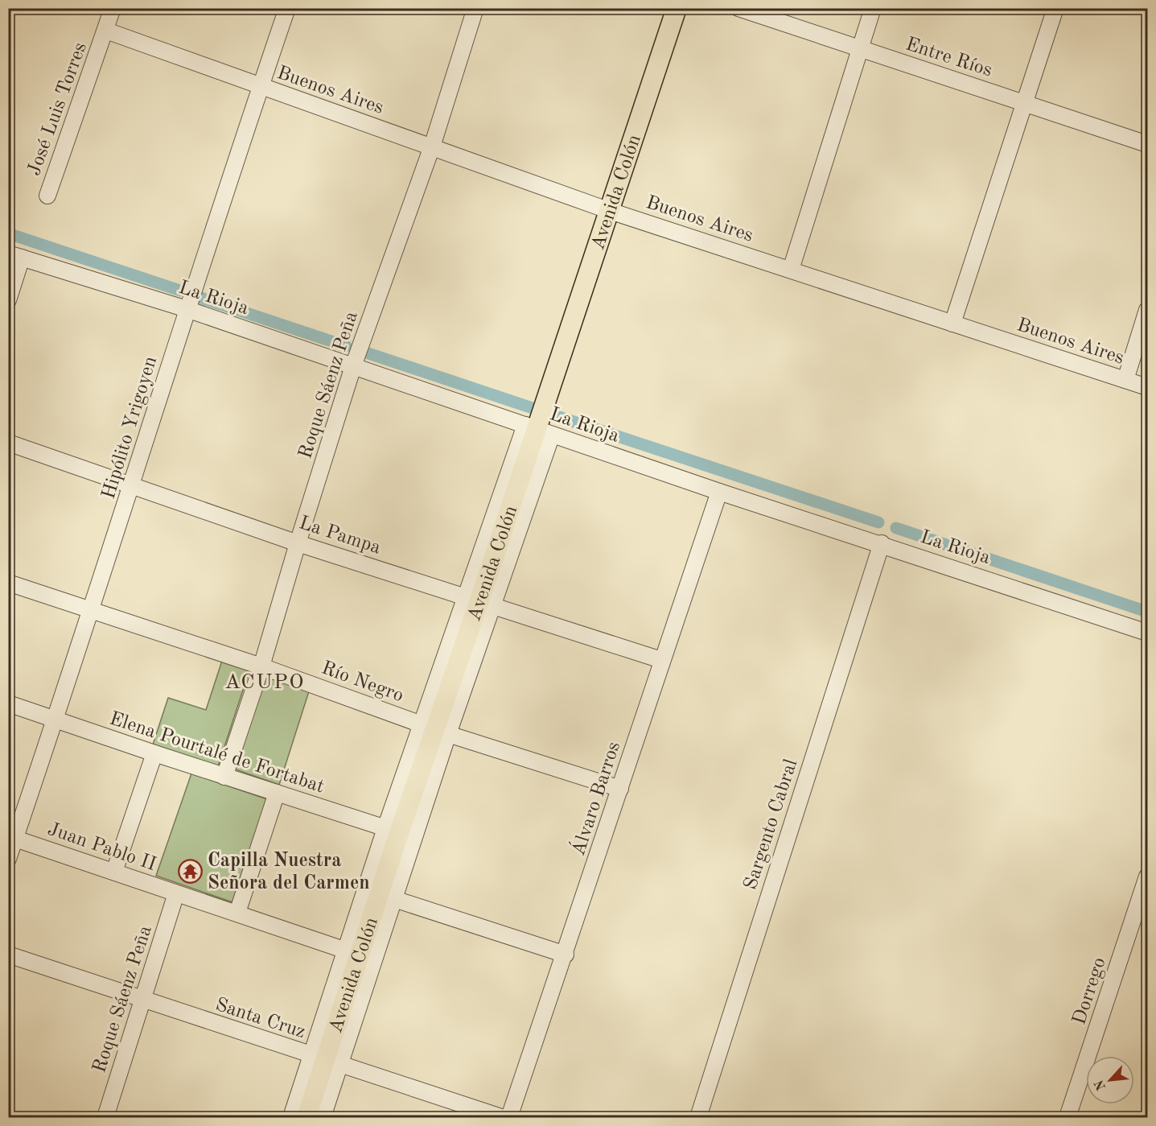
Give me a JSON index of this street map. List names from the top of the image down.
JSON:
{
  "streets": {
    "main road": ["Avenida Colón"],
    "street": [
      "Entre Ríos",
      "Buenos Aires",
      "José Luis Torres",
      "La Rioja",
      "Roque Sáenz Peña",
      "Hipólito Yrigoyen",
      "La Pampa",
      "Río Negro",
      "Elena Pourtalé de Fortabat",
      "Álvaro Barros",
      "Sargento Cabral",
      "Juan Pablo II",
      "Dorrego",
      "Santa Cruz"
    ]
  },
  "crossings": [
    ["Buenos Aires", "José Luis Torres"],
    ["Buenos Aires", "Avenida Colón"],
    ["Buenos Aires", "Roque Sáenz Peña"],
    ["Buenos Aires", "Hipólito Yrigoyen"],
    ["Avenida Colón", "La Rioja"],
    ["Avenida Colón", "La Pampa"],
    ["Avenida Colón", "Río Negro"],
    ["Avenida Colón", "Elena Pourtalé de Fortabat"],
    ["Avenida Colón", "Juan Pablo II"],
    ["Avenida Colón", "Santa Cruz"],
    ["La Rioja", "Roque Sáenz Peña"],
    ["La Rioja", "Hipólito Yrigoyen"],
    ["La Rioja", "Álvaro Barros"],
    ["La Rioja", "Sargento Cabral"],
    ["Roque Sáenz Peña", "La Pampa"],
    ["Roque Sáenz Peña", "Río Negro"],
    ["Roque Sáenz Peña", "Elena Pourtalé de Fortabat"],
    ["Roque Sáenz Peña", "Juan Pablo II"],
    ["Roque Sáenz Peña", "Santa Cruz"],
    ["Hipólito Yrigoyen", "La Pampa"],
    ["Hipólito Yrigoyen", "Río Negro"],
    ["Hipólito Yrigoyen", "Elena Pourtalé de Fortabat"],
    ["Hipólito Yrigoyen", "Juan Pablo II"],
    ["La Pampa", "Álvaro Barros"],
    ["Río Negro", "Álvaro Barros"]
  ],
  "districts": ["ACUPO"],
  "places": {
    "temple": ["Capilla Nuestra Señora del Carmen"]
  },
  "north": "bottom left"
}
